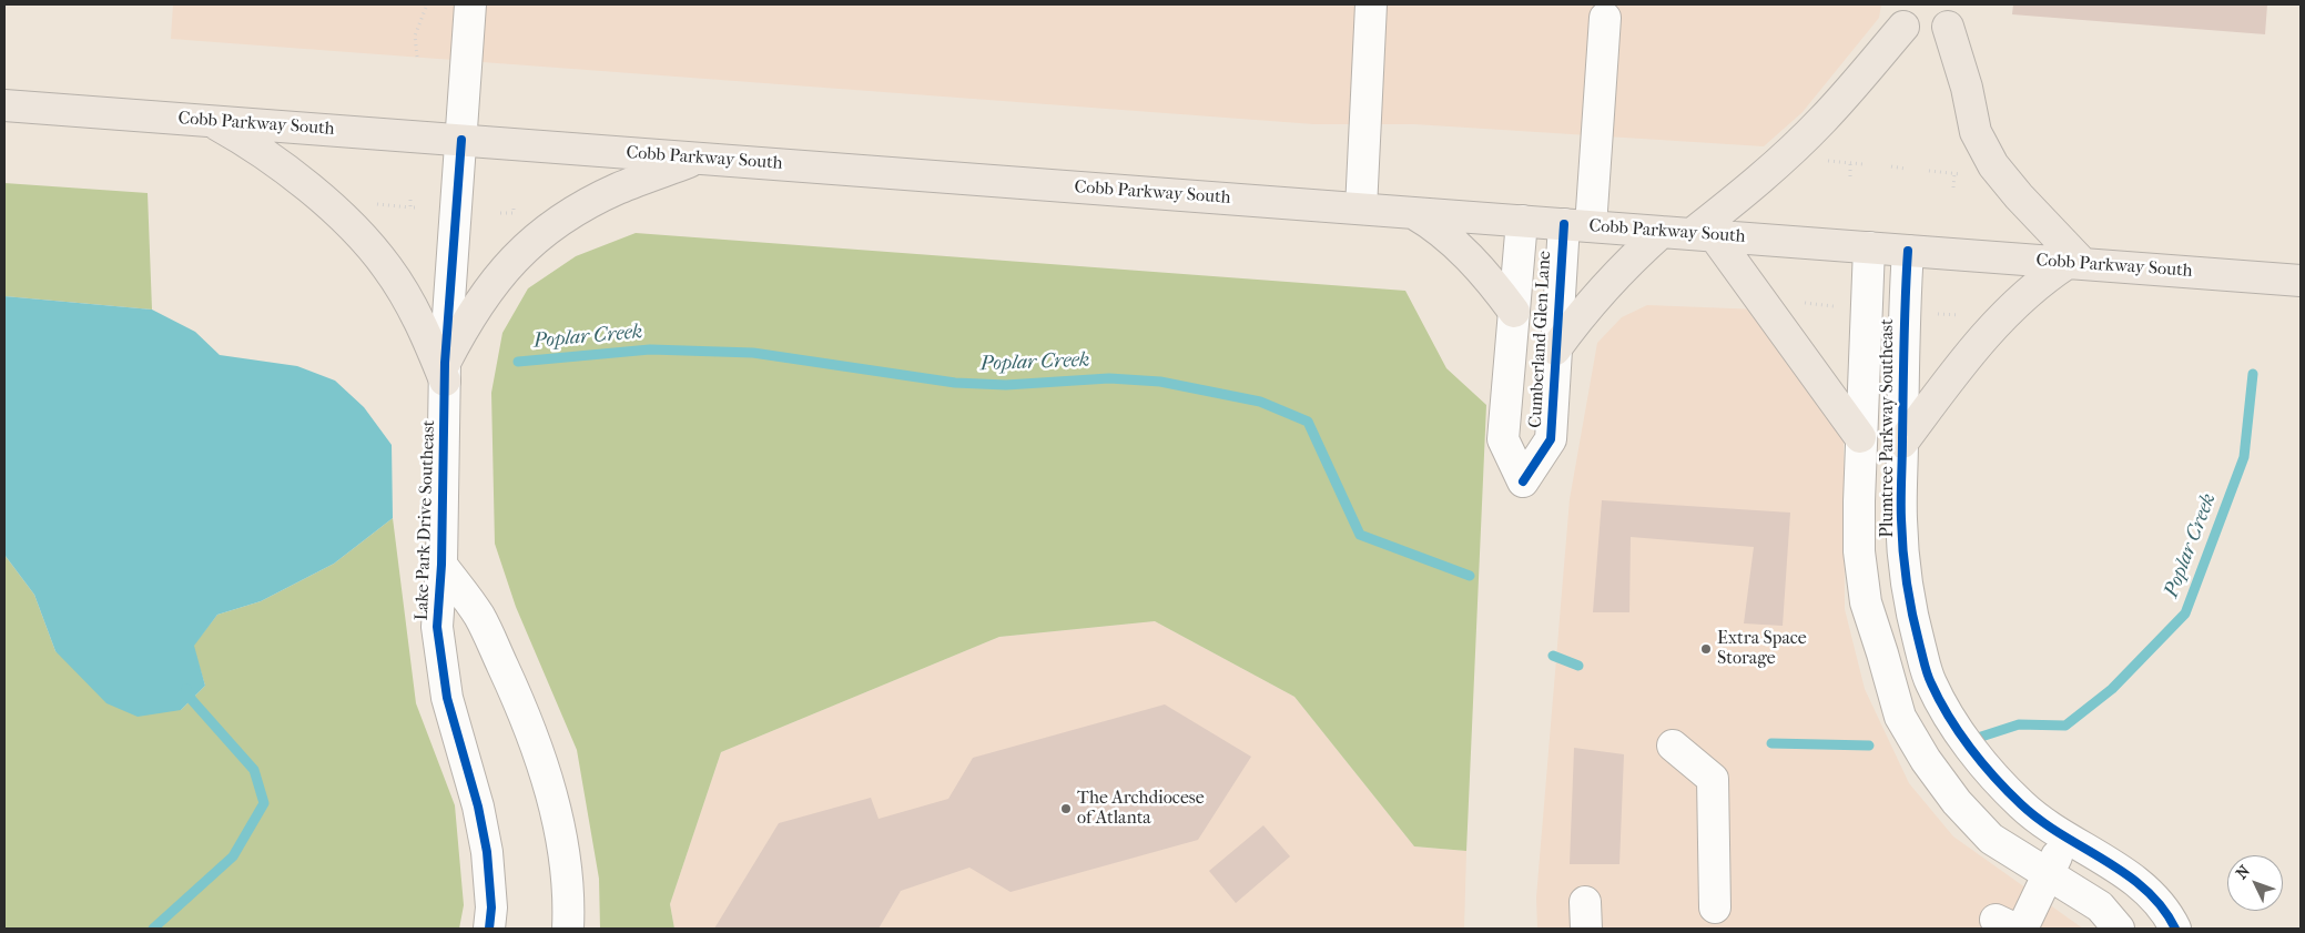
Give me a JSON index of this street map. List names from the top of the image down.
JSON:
{
  "streets": {
    "main road": ["Cobb Parkway South"],
    "street": ["Cumberland Glen Lane", "Plumtree Parkway Southeast", "Lake Park Drive Southeast"]
  },
  "crossings": [
    ["Cobb Parkway South", "Cumberland Glen Lane"],
    ["Cobb Parkway South", "Plumtree Parkway Southeast"],
    ["Cobb Parkway South", "Lake Park Drive Southeast"]
  ],
  "water": ["Poplar Creek"],
  "places": ["Extra Space Storage", "The Archdiocese of Atlanta"],
  "north": "top left"
}
